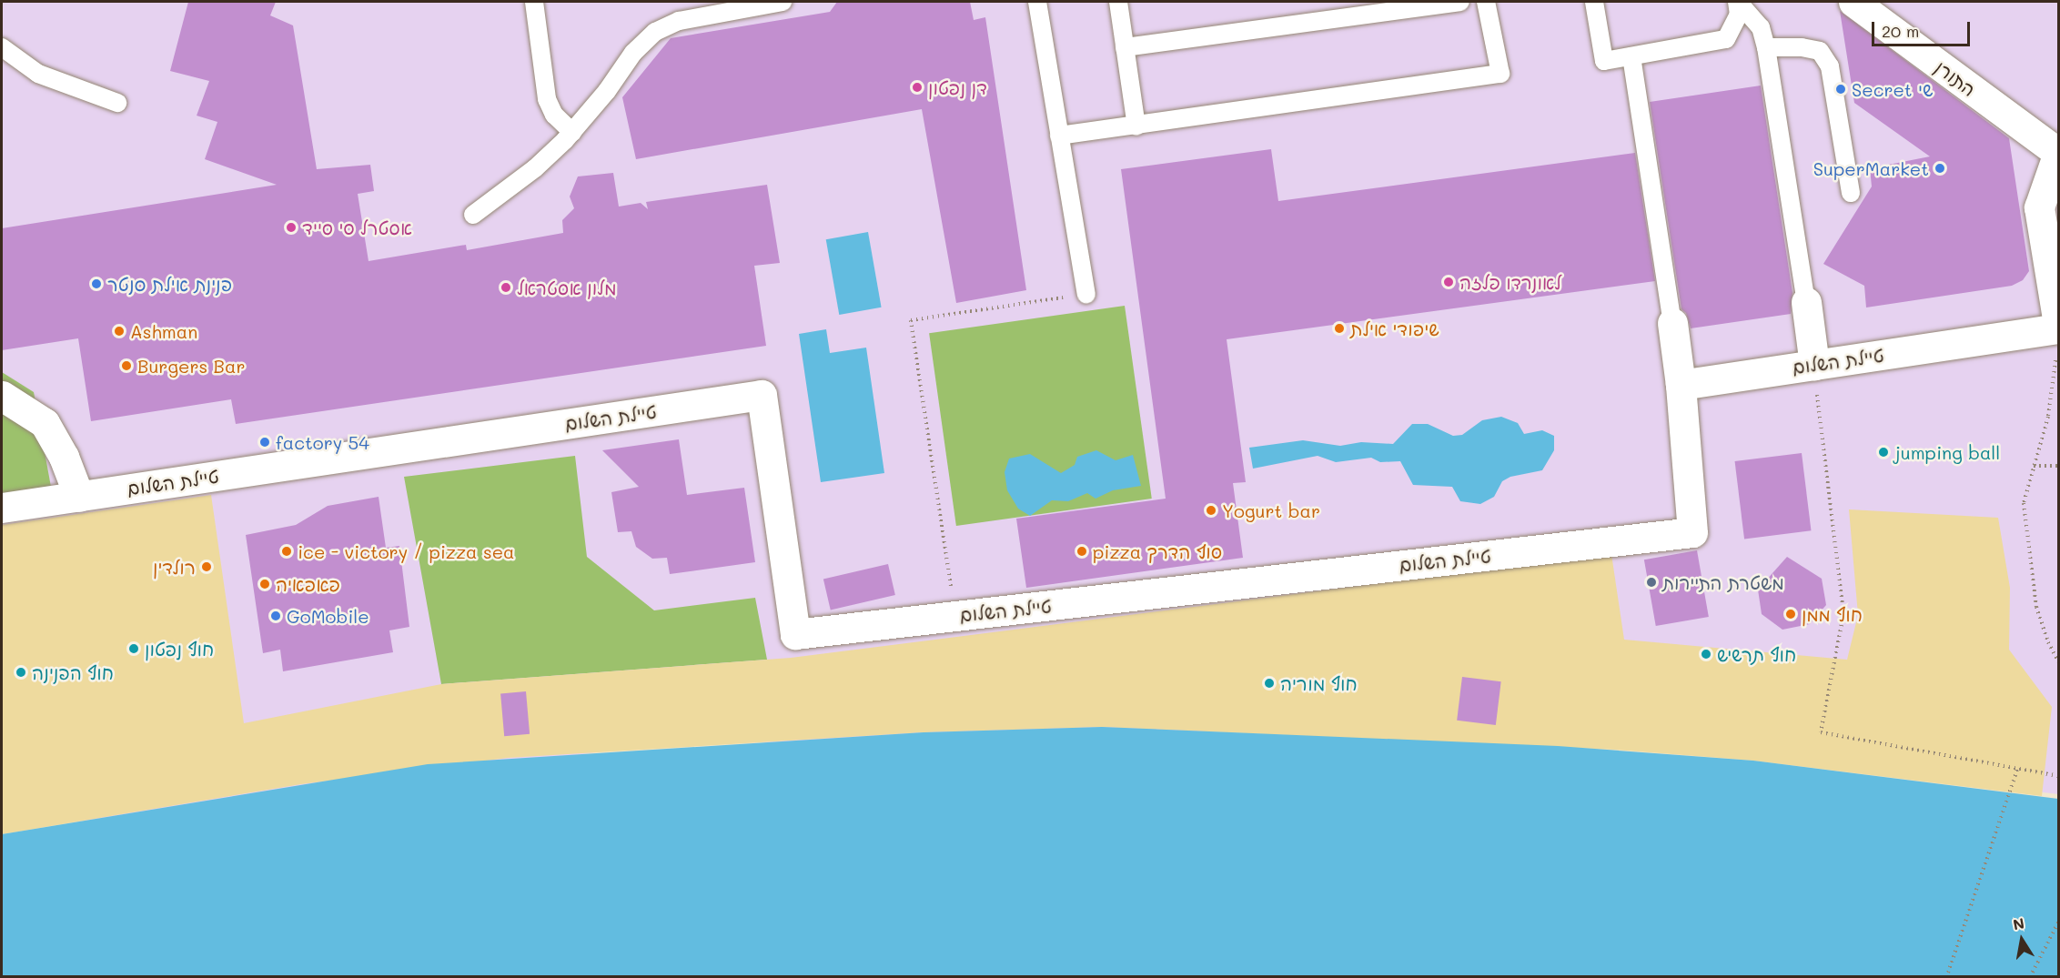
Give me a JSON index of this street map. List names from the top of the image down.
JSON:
{
  "streets": {
    "street": ["התורן", "טיילת השלום"]
  },
  "places": [
    "דן נפטון",
    "Secret שי",
    "SuperMarket",
    "אסטרל סי סייד",
    "לאונרדו פלזה",
    "פנינת אילת סנטר",
    "מלון אסטראל",
    "שיפודי אילת",
    "Ashman",
    "Burgers Bar",
    "factory 54",
    "jumping ball",
    "Yogurt bar",
    "ice - victory / pizza sea",
    "pizza סוף הדרך",
    "רולדין",
    "משטרת התיירות",
    "פאפאיה",
    "חוף ממן",
    "GoMobile",
    "חוף נפטון",
    "חוף תרשיש",
    "חוף הפנינה",
    "חוף מוריה"
  ],
  "scale_bar": "20 m",
  "north": "top"
}
